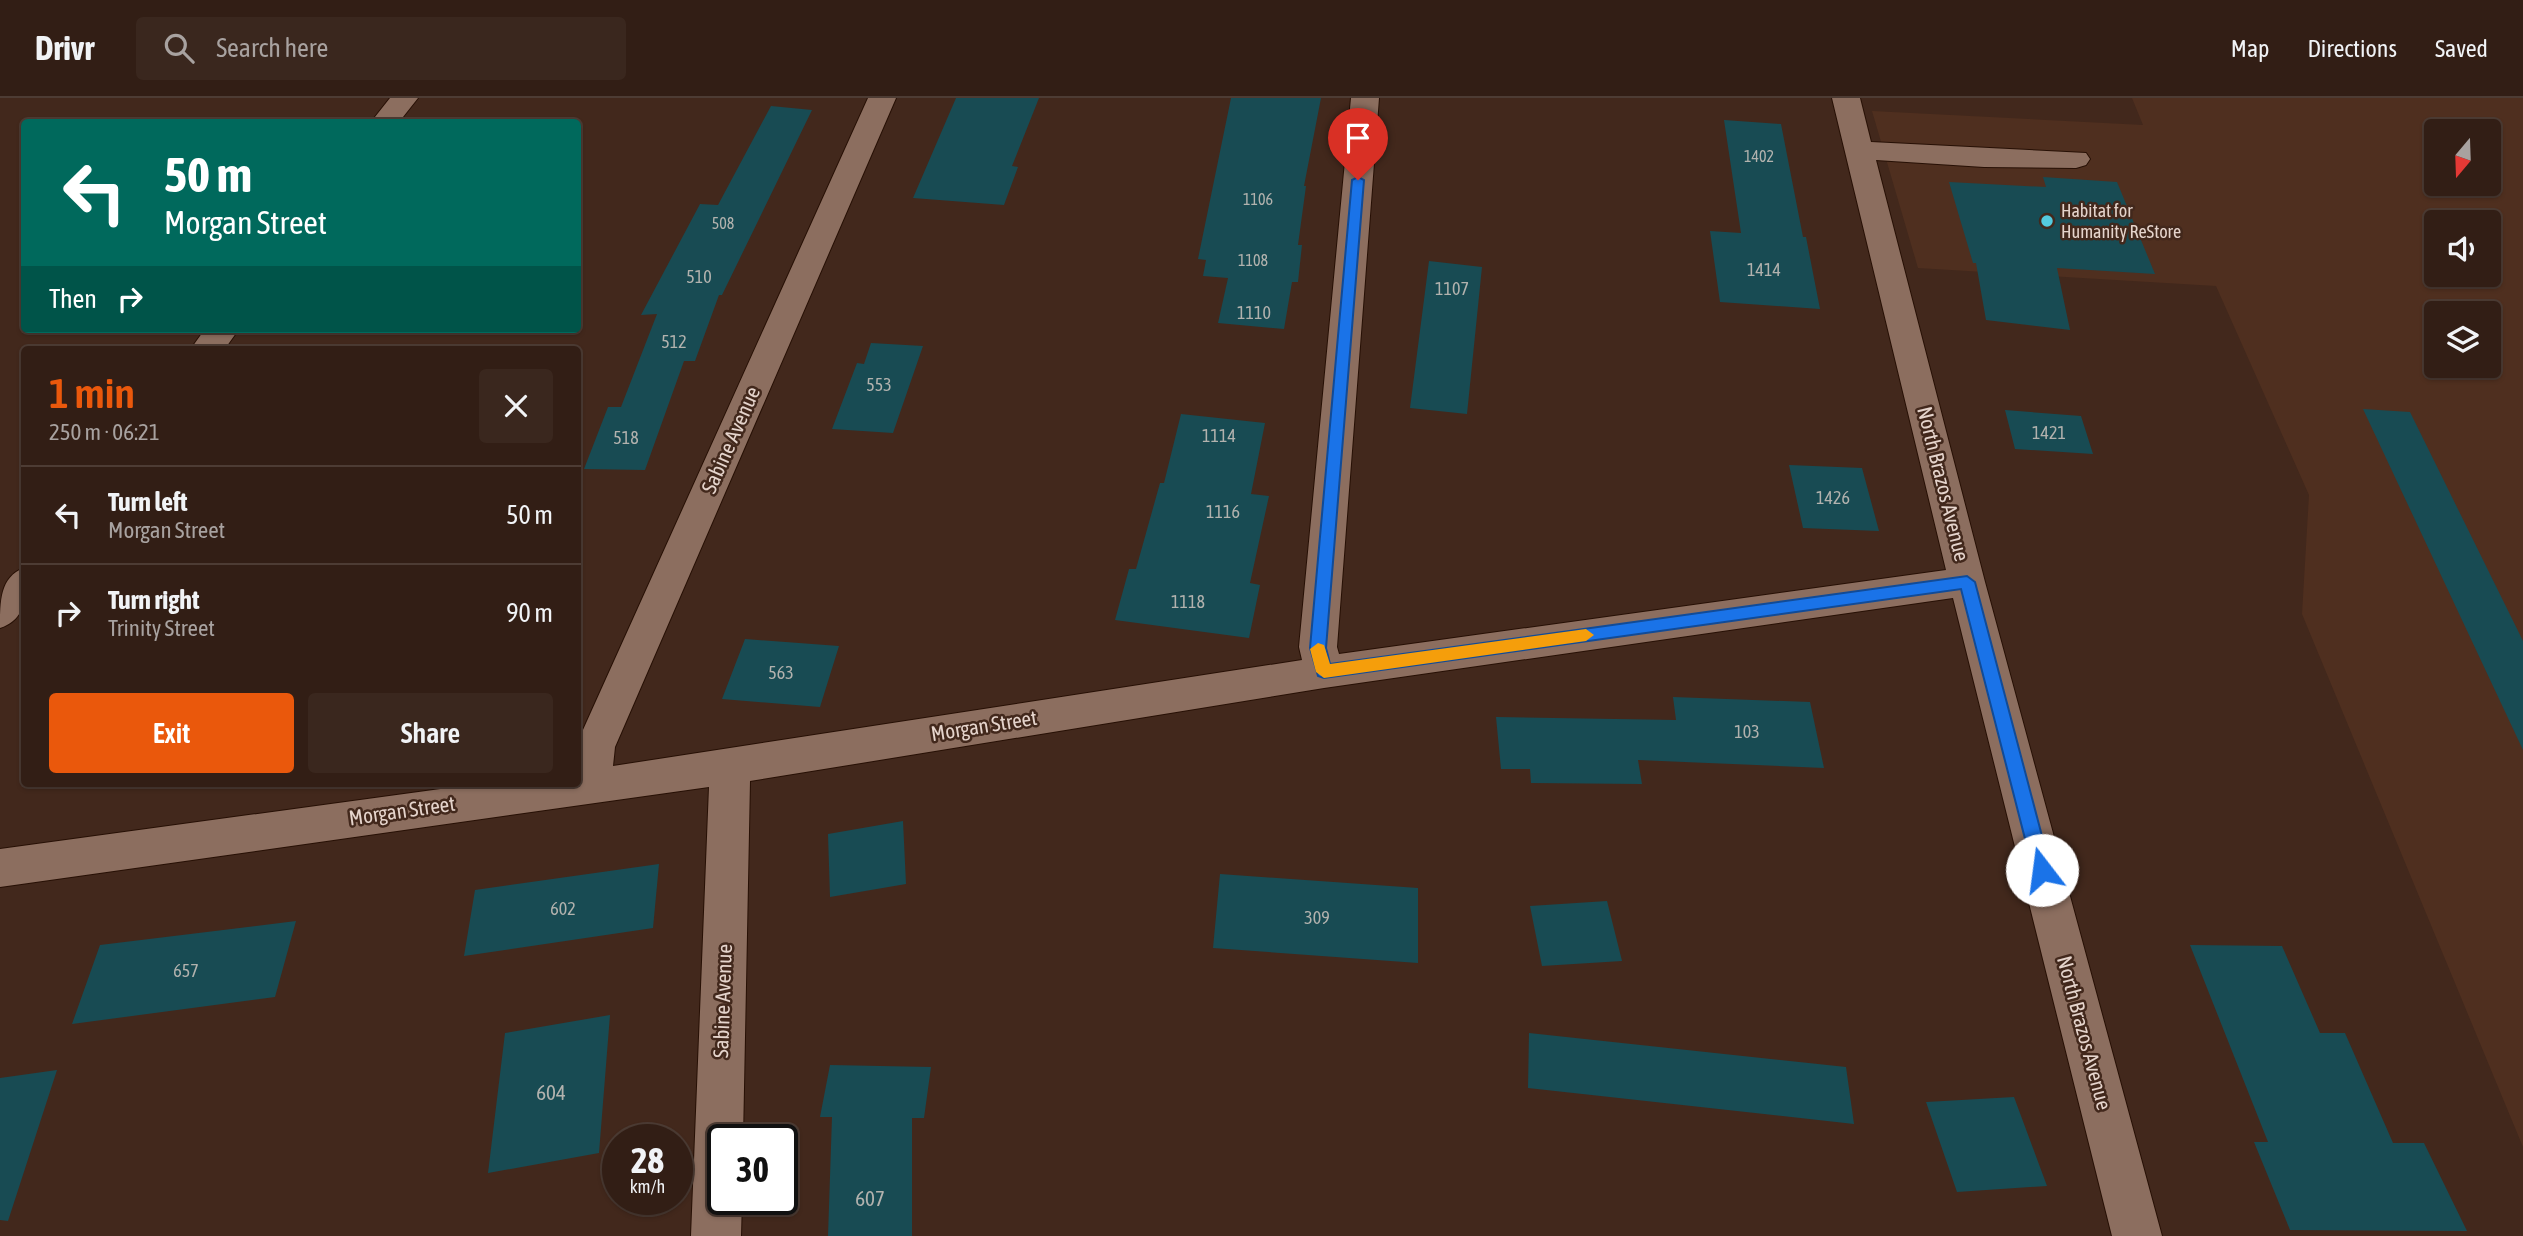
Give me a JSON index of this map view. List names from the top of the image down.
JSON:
{
  "streets": {
    "street": ["Sabine Avenue", "North Brazos Avenue", "Morgan Street"]
  },
  "crossings": [
    ["Sabine Avenue", "Morgan Street"],
    ["North Brazos Avenue", "Morgan Street"]
  ],
  "places": ["Habitat for Humanity ReStore"],
  "house_numbers": [
    "1402",
    "1106",
    "508",
    "1108",
    "1414",
    "510",
    "1107",
    "1110",
    "512",
    "553",
    "1421",
    "1114",
    "518",
    "1426",
    "1116",
    "1118",
    "563",
    "103",
    "602",
    "309",
    "657",
    "604",
    "607"
  ],
  "north": "bottom",
  "page": {
    "header": "Drivr",
    "search": "Search here",
    "nav": ["Map", "Directions", "Saved"],
    "turn": ["50 m", "Morgan Street"],
    "then": "Then",
    "heading": ["1 min", "250 m · 06:21"],
    "list": [
      {
        "name": "Turn left",
        "note": "Morgan Street",
        "value": "50 m"
      },
      {
        "name": "Turn right",
        "note": "Trinity Street",
        "value": "90 m"
      }
    ],
    "buttons": ["Exit", "Share"],
    "speed": "28 km/h",
    "limit": "30"
  }
}
